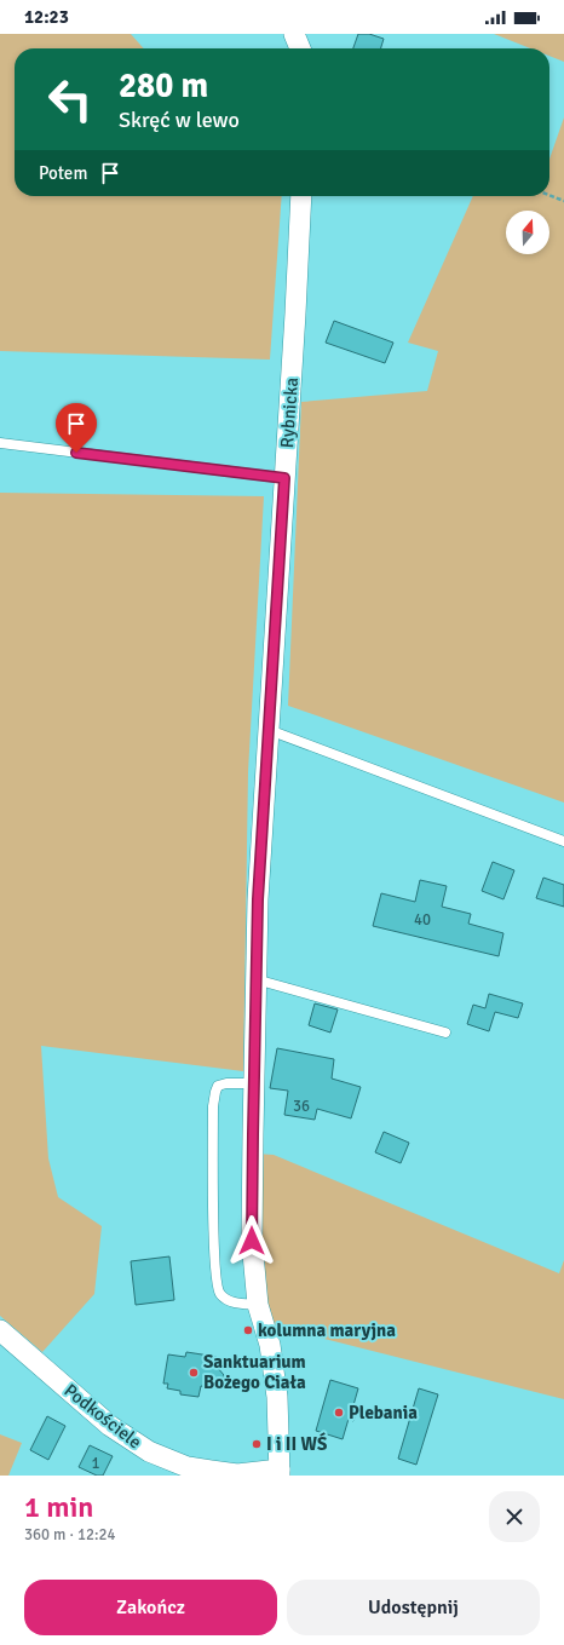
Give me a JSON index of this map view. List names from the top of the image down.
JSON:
{
  "streets": {
    "street": ["Rybnicka", "Podkościele"]
  },
  "crossings": [
    ["Rybnicka", "Podkościele"]
  ],
  "places": [
    "kolumna maryjna",
    "Sanktuarium Bożego Ciała",
    "Plebania",
    "I i II WŚ"
  ],
  "house_numbers": ["40", "36", "1"],
  "north": "top",
  "page": {
    "status": "12:23",
    "turn": ["280 m", "Skręć w lewo"],
    "then": "Potem",
    "heading": ["1 min", "360 m · 12:24"],
    "buttons": ["Zakończ", "Udostępnij"]
  }
}
